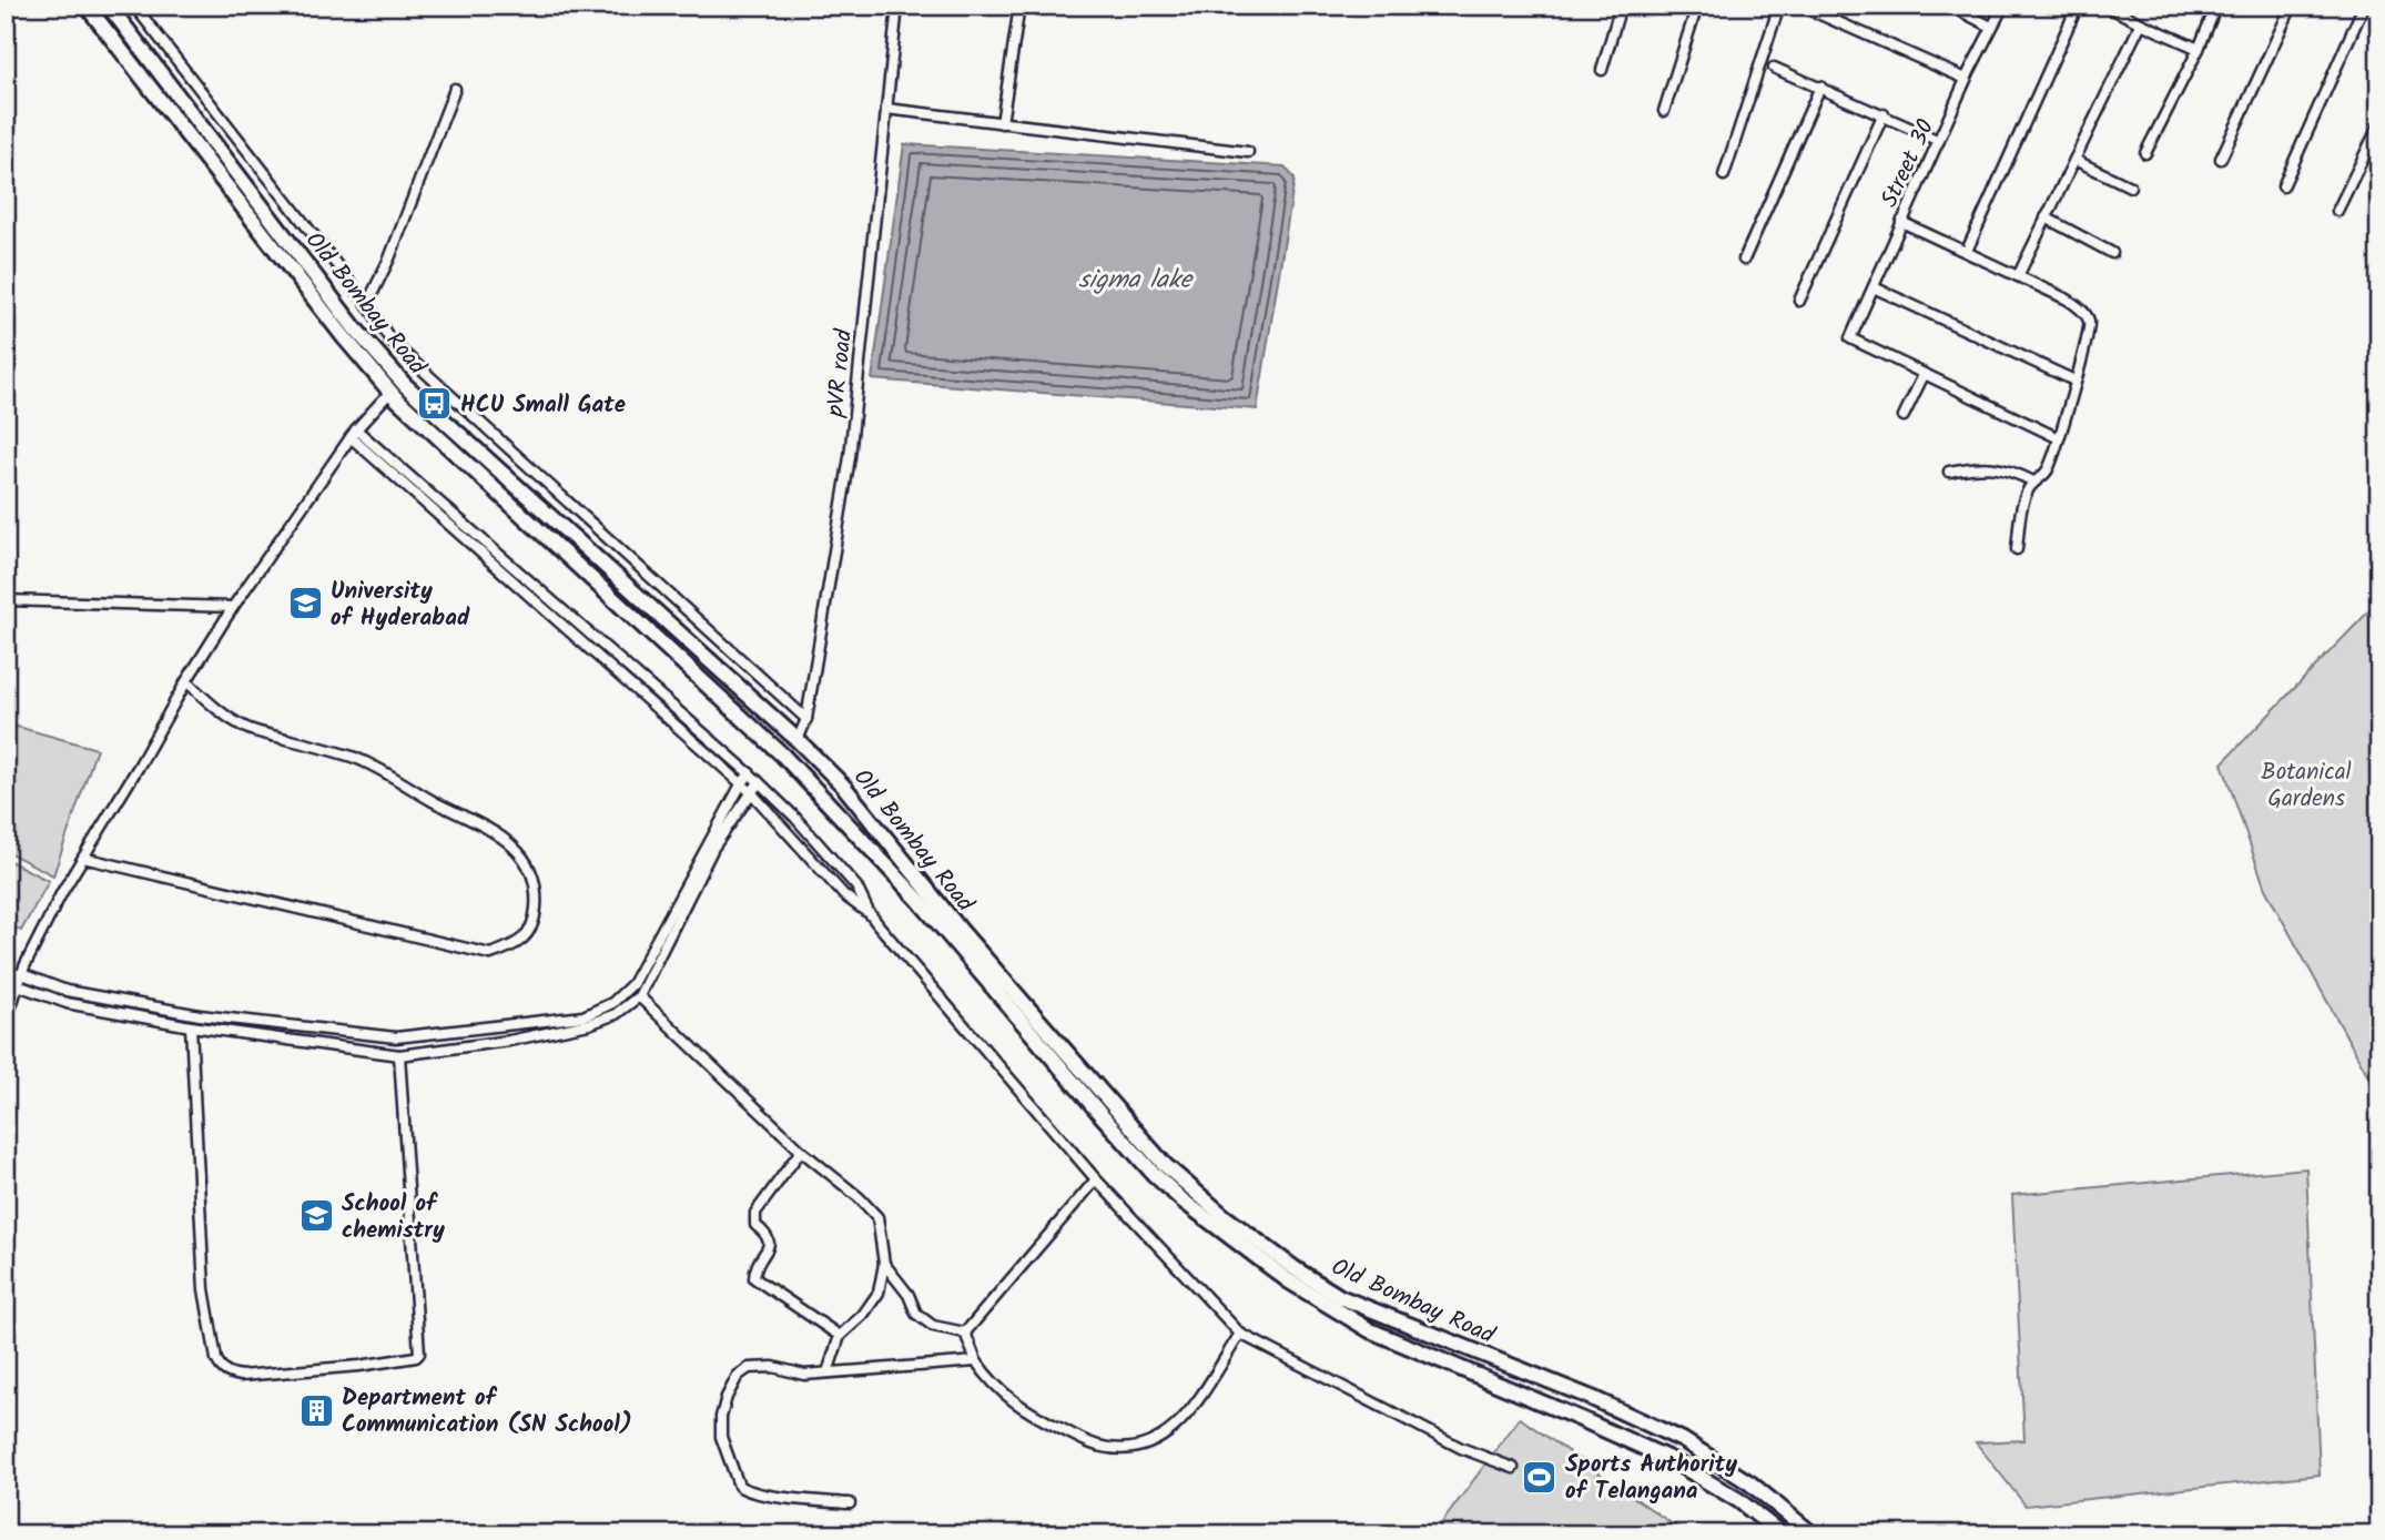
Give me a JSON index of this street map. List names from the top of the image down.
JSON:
{
  "streets": {
    "main road": ["Old Bombay Road"],
    "street": ["Street 30", "pVR road"]
  },
  "crossings": [
    ["Old Bombay Road", "pVR road"]
  ],
  "water": ["sigma lake"],
  "parks": ["Botanical Gardens"],
  "places": {
    "bus stop": ["HCU Small Gate"],
    "school or university": ["University of Hyderabad", "School of chemistry"],
    "building": ["Department of Communication (SN School)"],
    "sports": ["Sports Authority of Telangana"]
  }
}
